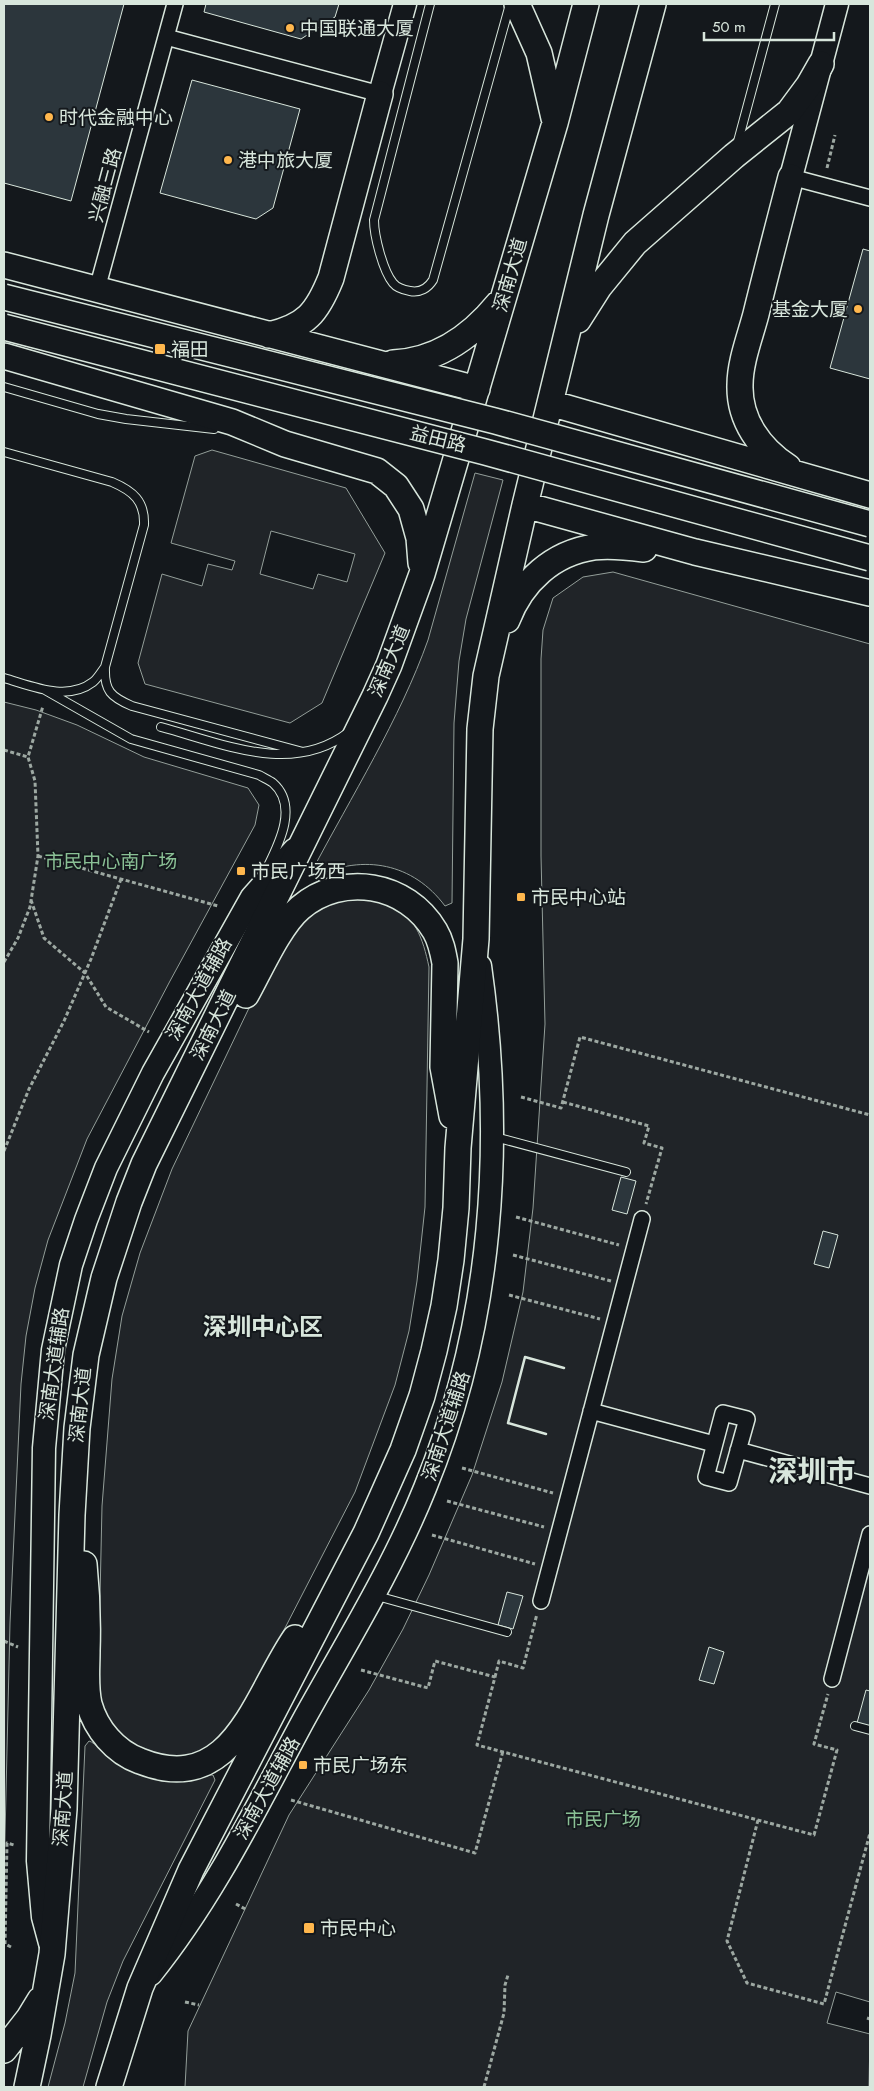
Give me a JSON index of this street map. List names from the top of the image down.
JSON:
{
  "streets": {
    "main road": ["深南大道", "益田路", "深南大道辅路"],
    "street": ["兴融三路"]
  },
  "crossings": [
    ["深南大道", "深南大道辅路"]
  ],
  "districts": ["深圳中心区", "深圳市"],
  "parks": ["市民中心南广场", "市民广场"],
  "places": {
    "other": [
      "中国联通大厦",
      "时代金融中心",
      "港中旅大厦",
      "基金大厦"
    ],
    "transit": [
      "福田",
      "市民广场西",
      "市民中心站",
      "市民广场东",
      "市民中心"
    ]
  },
  "scale_bar": "50 m"
}
